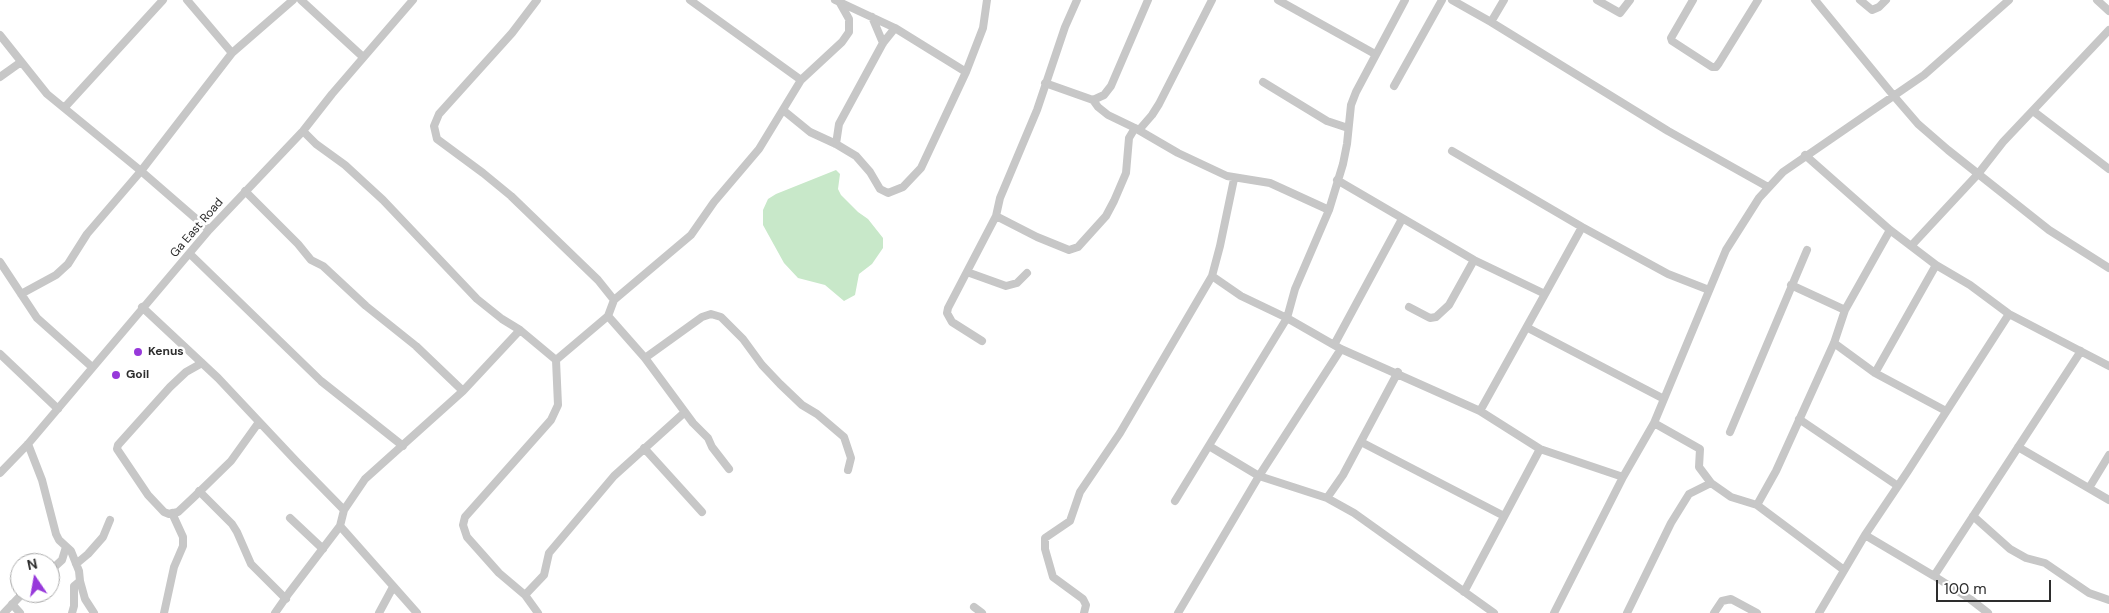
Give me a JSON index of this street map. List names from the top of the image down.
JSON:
{
  "streets": {
    "street": ["Ga East Road"]
  },
  "places": ["Kenus", "Goil"],
  "scale_bar": "100 m",
  "north": "top"
}
